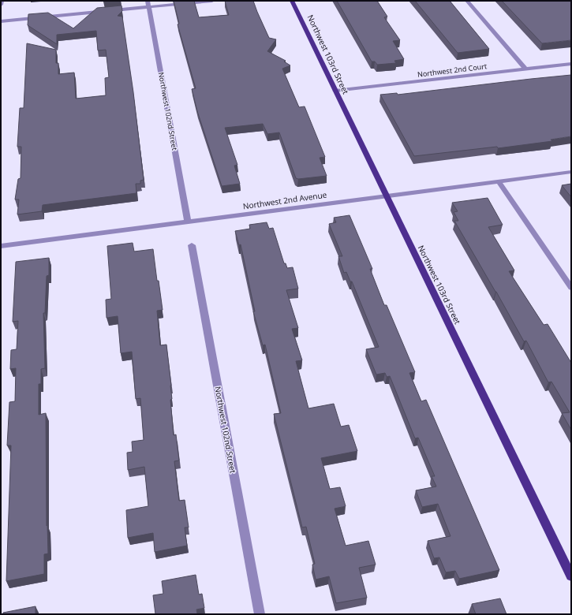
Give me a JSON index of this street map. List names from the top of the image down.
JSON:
{
  "streets": {
    "main road": ["Northwest 103rd Street"],
    "street": ["Northwest 2nd Court", "Northwest 102nd Street", "Northwest 2nd Avenue"]
  },
  "crossings": [
    ["Northwest 103rd Street", "Northwest 2nd Court"],
    ["Northwest 103rd Street", "Northwest 2nd Avenue"],
    ["Northwest 102nd Street", "Northwest 2nd Avenue"]
  ]
}
